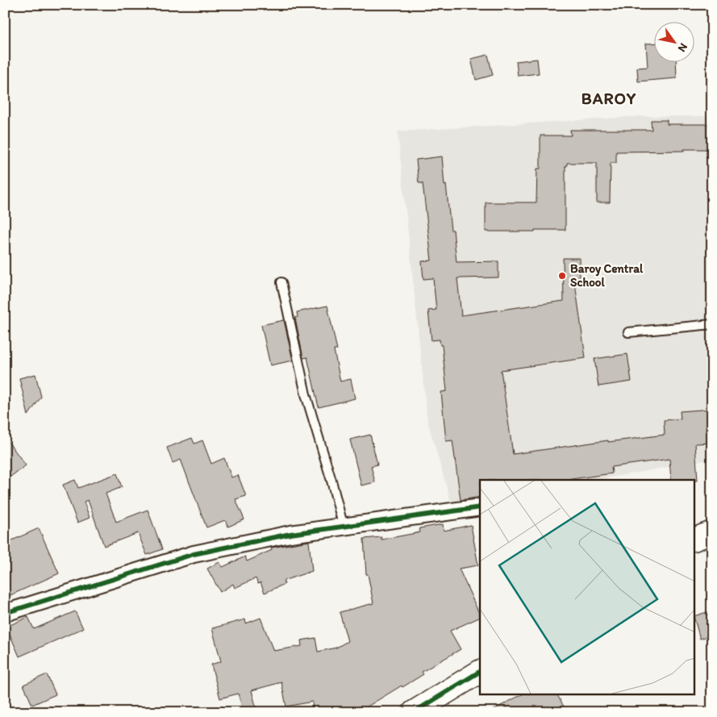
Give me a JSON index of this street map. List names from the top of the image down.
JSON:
{
  "districts": ["BAROY"],
  "places": ["Baroy Central School"],
  "north": "bottom right"
}
